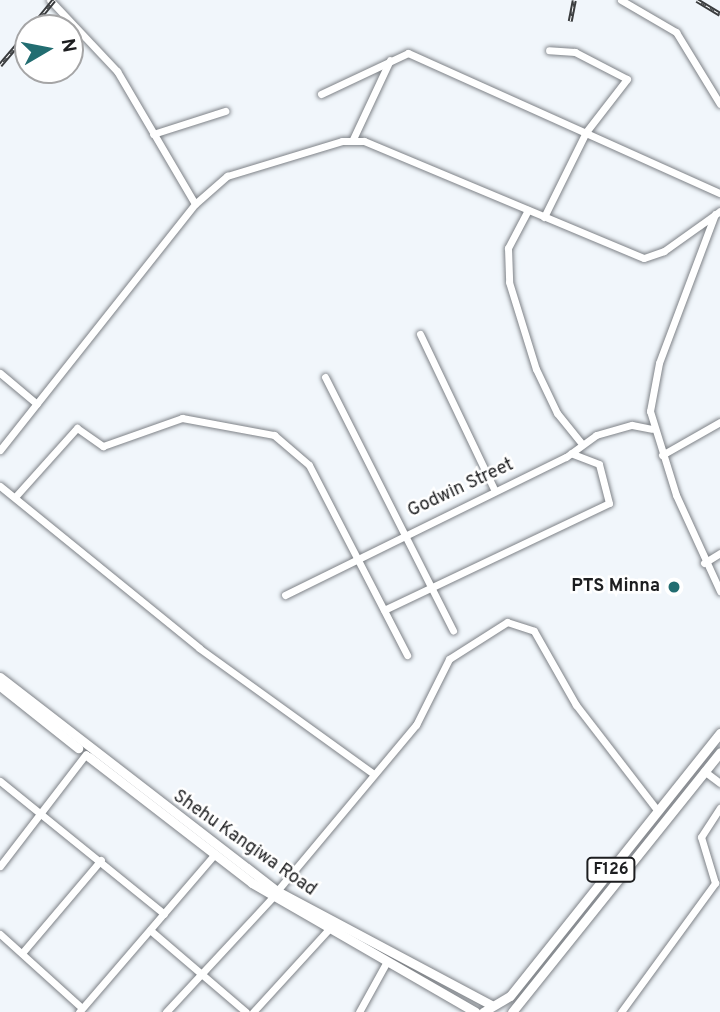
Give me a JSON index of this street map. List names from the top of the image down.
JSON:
{
  "streets": {
    "main road": ["Shehu Kangiwa Road", "F126"],
    "street": ["Godwin Street"]
  },
  "crossings": [
    ["Shehu Kangiwa Road", "F126"]
  ],
  "places": ["PTS Minna"],
  "north": "right"
}
